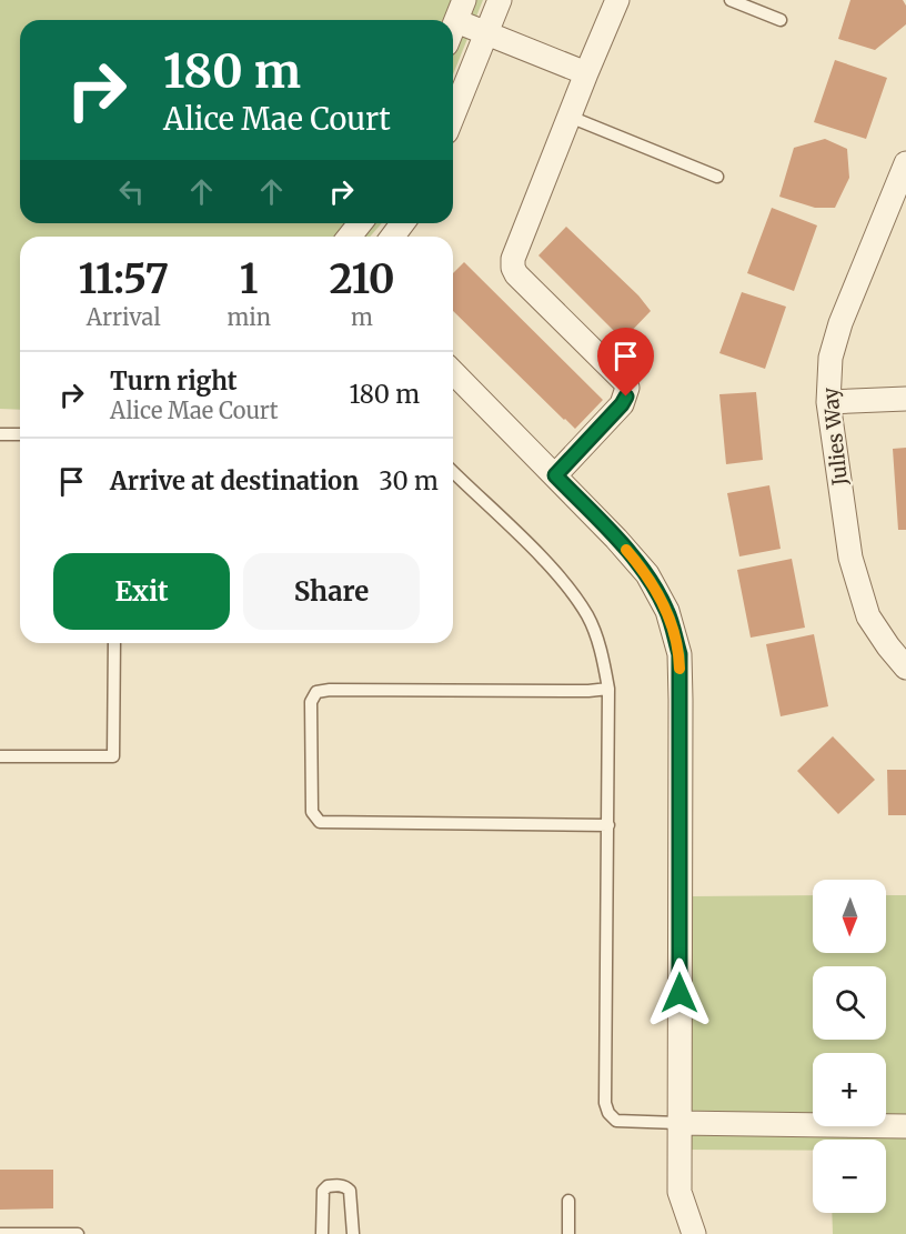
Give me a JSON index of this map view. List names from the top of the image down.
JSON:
{
  "streets": {
    "street": ["Julies Way"]
  },
  "north": "bottom",
  "page": {
    "turn": ["180 m", "Alice Mae Court"],
    "eta": [
      "11:57",
      "Arrival",
      "1",
      "min",
      "210",
      "m"
    ],
    "list": [
      {
        "name": "Turn right",
        "note": "Alice Mae Court",
        "value": "180 m"
      },
      {
        "name": "Arrive at destination",
        "value": "30 m"
      }
    ],
    "buttons": ["Exit", "Share"],
    "map_buttons": ["+", "−"]
  }
}
